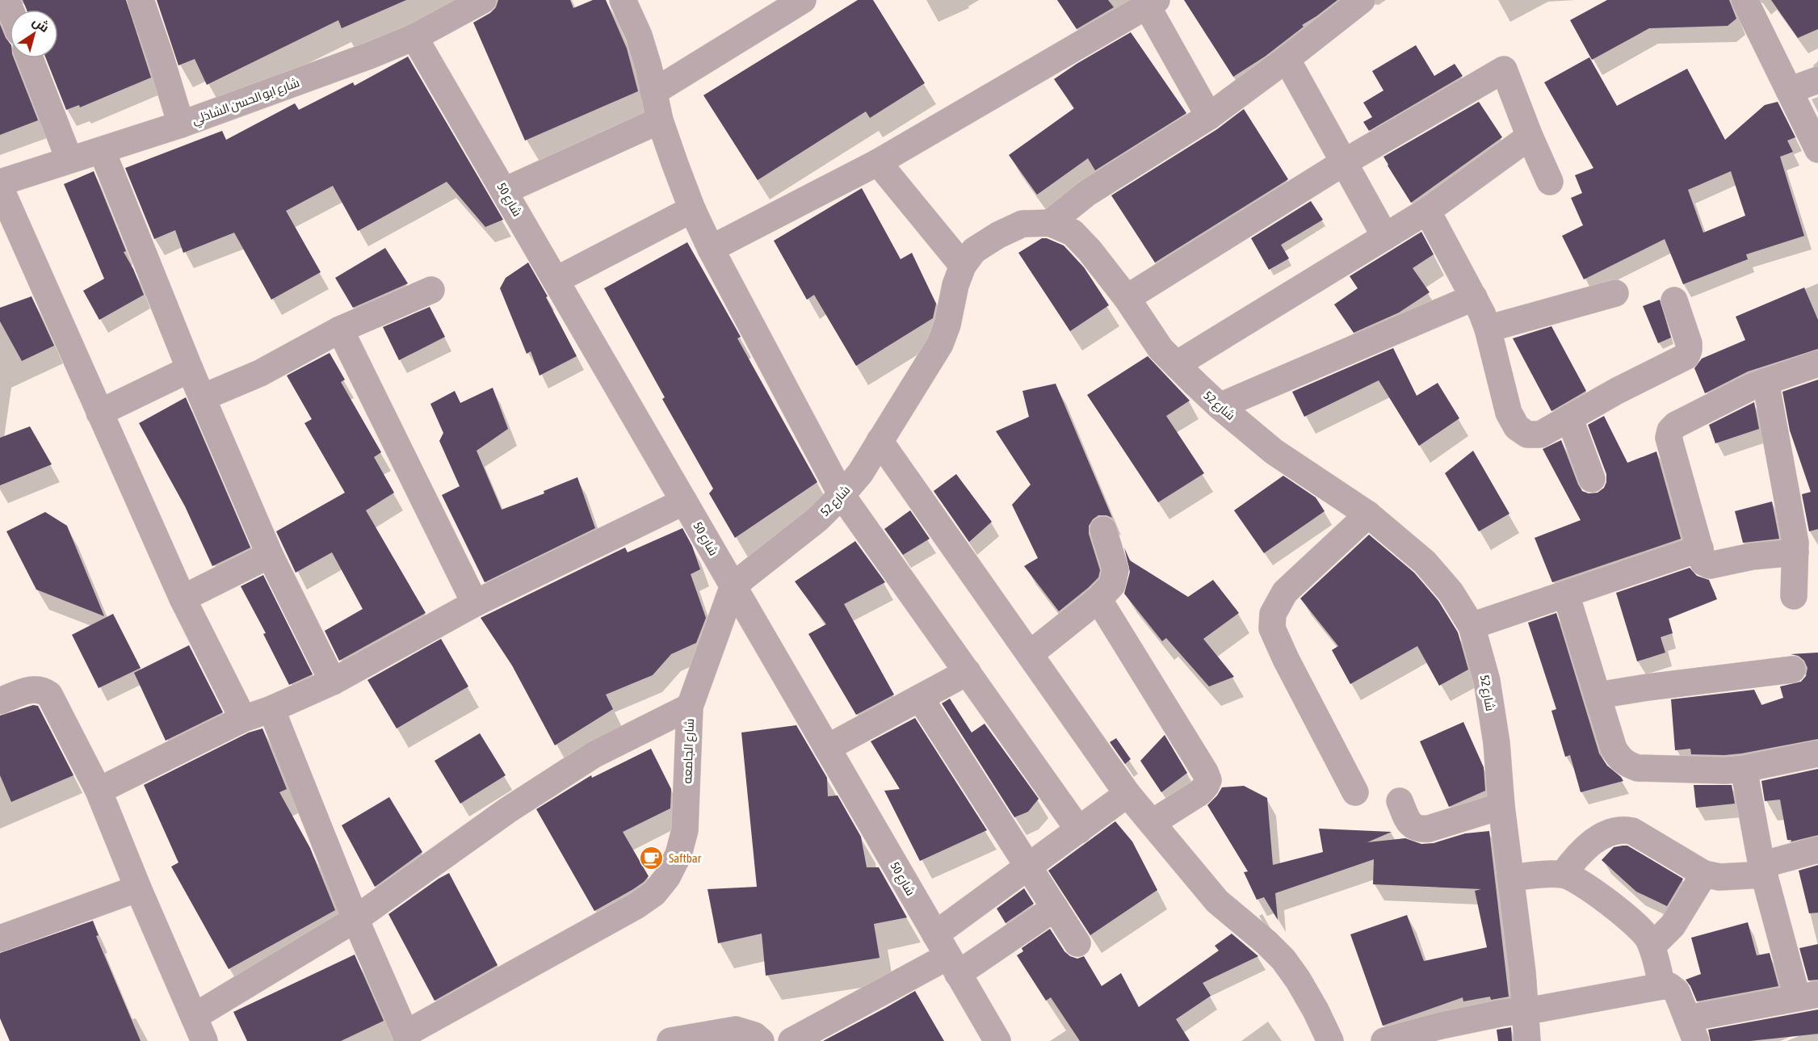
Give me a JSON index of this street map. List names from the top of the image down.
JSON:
{
  "streets": {
    "street": [
      "شارع ابو الحسن الشاذلي",
      "شارع 50",
      "شارع 52",
      "شارع الجامعه"
    ]
  },
  "crossings": [
    ["شارع ابو الحسن الشاذلي", "شارع 50"],
    ["شارع 50", "شارع 52"],
    ["شارع 50", "شارع الجامعه"],
    ["شارع 52", "شارع الجامعه"]
  ],
  "places": {
    "cafe": ["Saftbar"]
  },
  "north": "top right"
}
